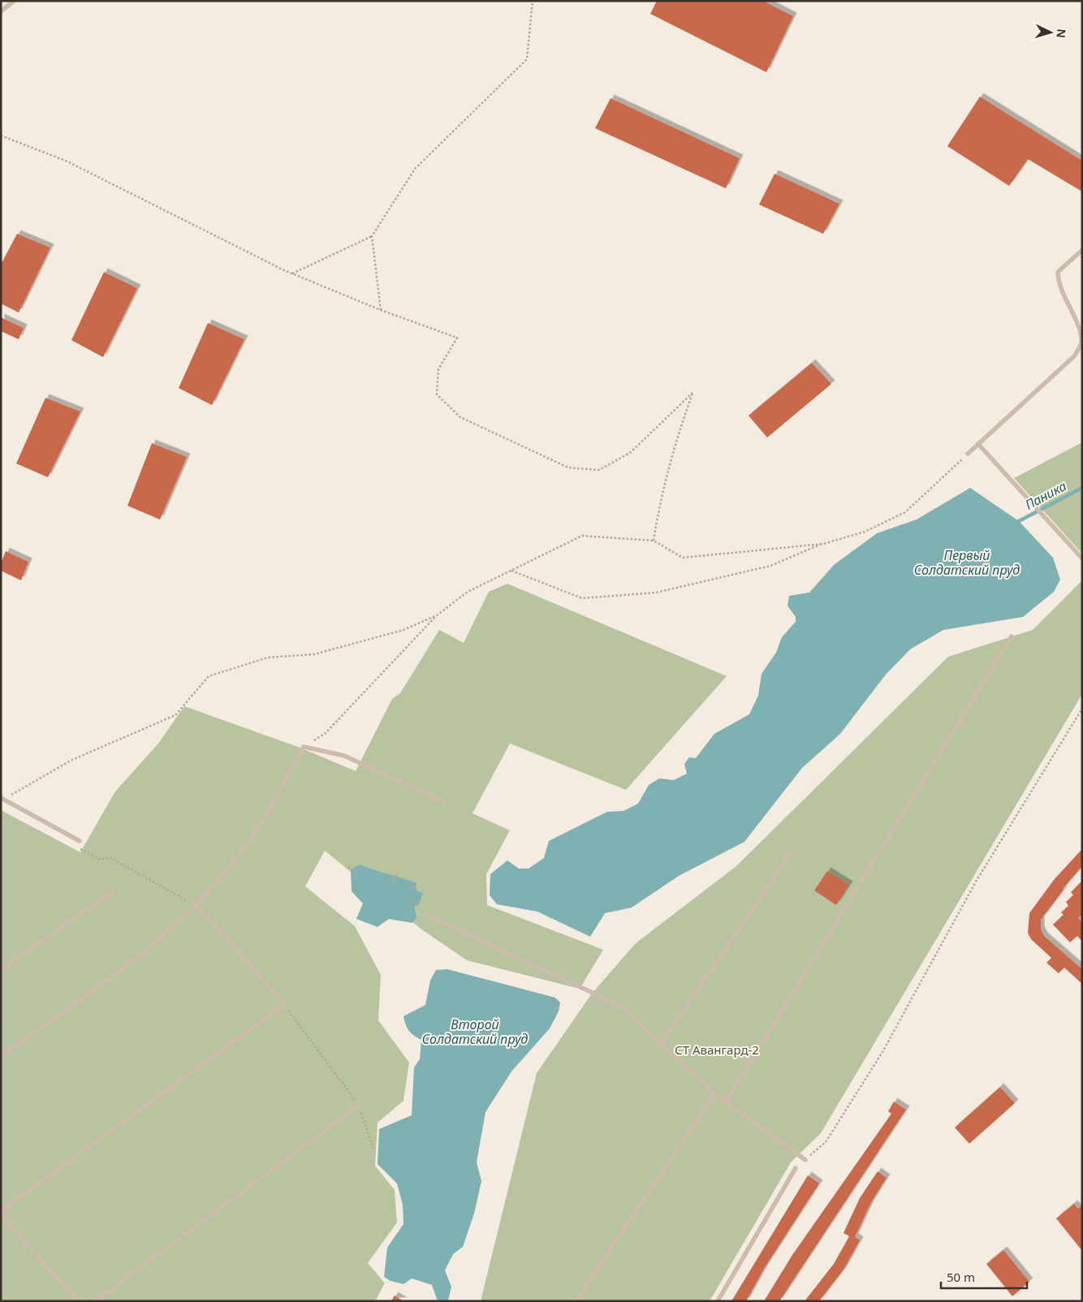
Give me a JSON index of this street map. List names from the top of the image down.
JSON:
{
  "water": ["Паника", "Первый Солдатский пруд", "Второй Солдатский пруд"],
  "parks": ["СТ Авангард-2"],
  "scale_bar": "50 m",
  "north": "right"
}
